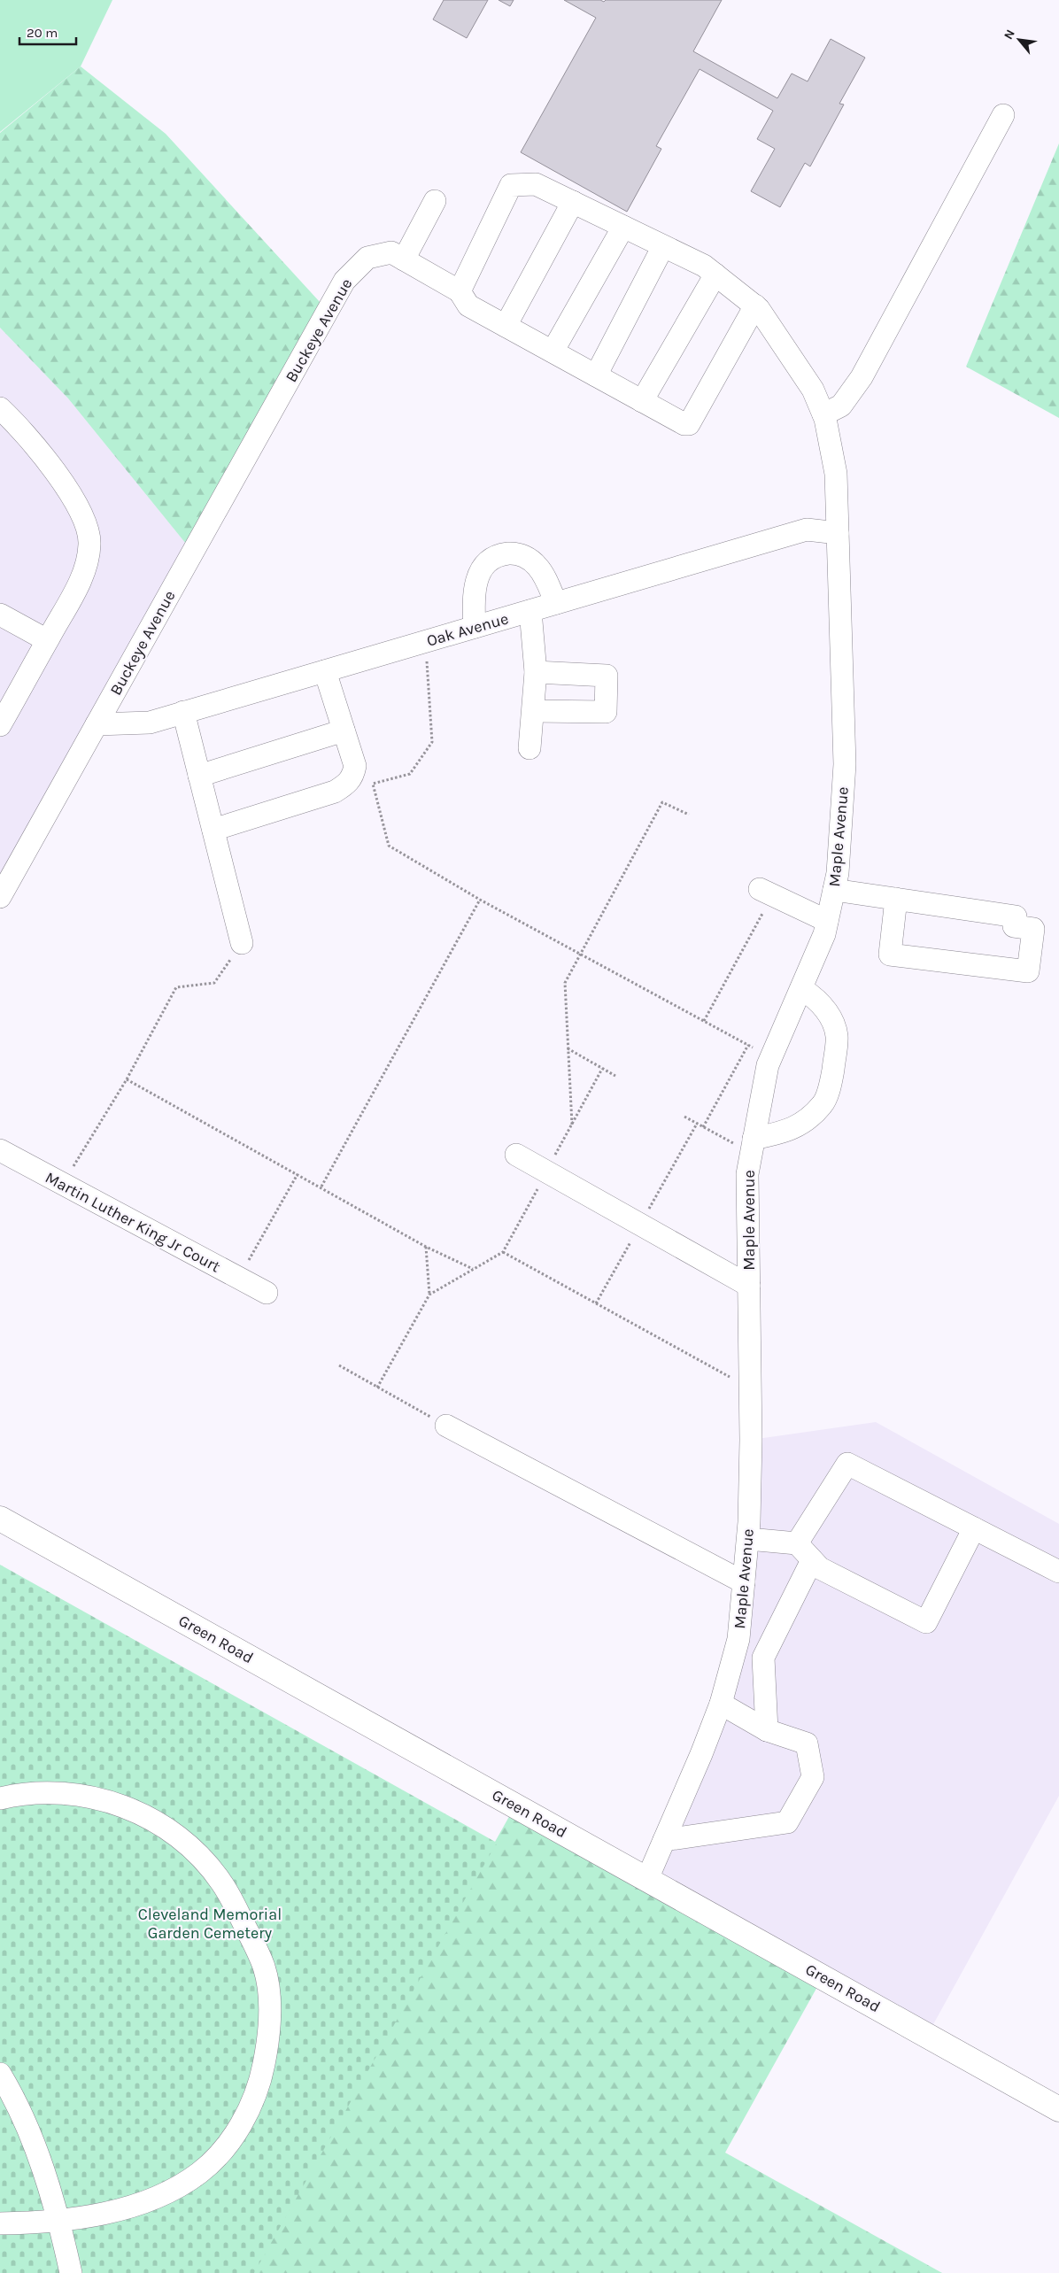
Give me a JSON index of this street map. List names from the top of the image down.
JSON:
{
  "streets": {
    "main road": ["Green Road"],
    "street": [
      "Buckeye Avenue",
      "Oak Avenue",
      "Maple Avenue",
      "Martin Luther King Jr Court"
    ]
  },
  "crossings": [
    ["Buckeye Avenue", "Oak Avenue"],
    ["Oak Avenue", "Maple Avenue"],
    ["Maple Avenue", "Green Road"]
  ],
  "parks": ["Cleveland Memorial Garden Cemetery"],
  "scale_bar": "20 m",
  "north": "top left"
}
